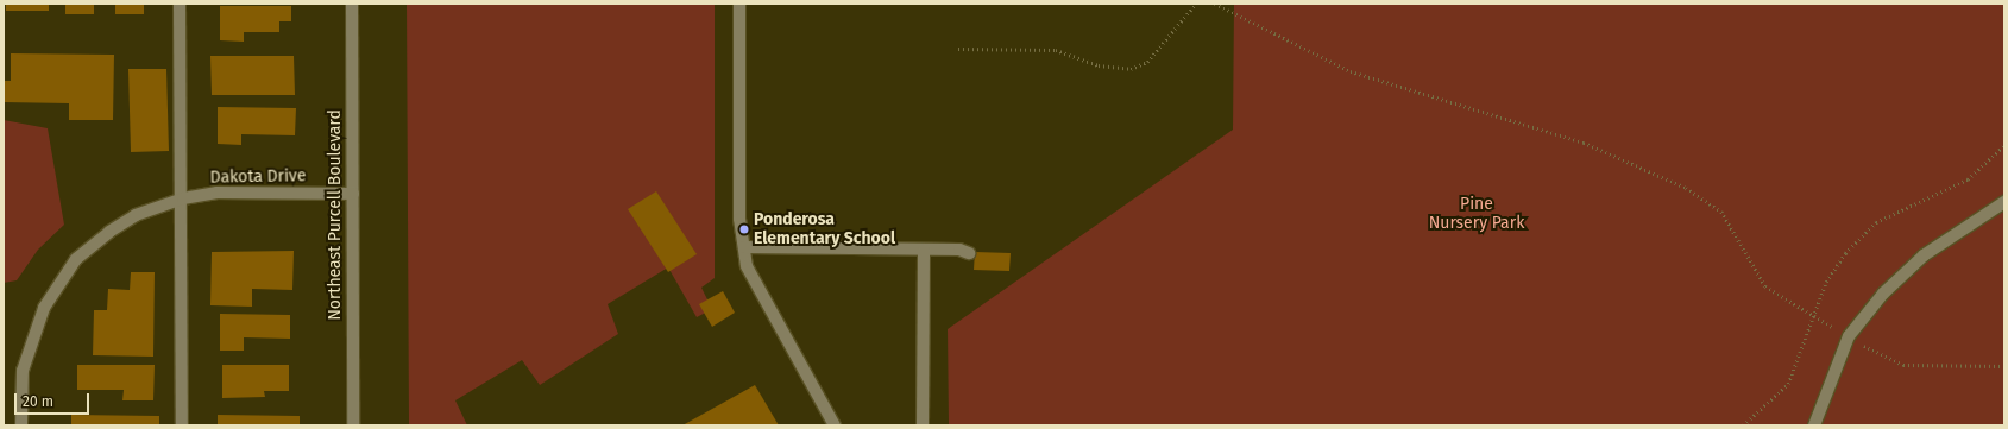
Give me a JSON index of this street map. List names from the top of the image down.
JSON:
{
  "streets": {
    "street": ["Dakota Drive", "Northeast Purcell Boulevard"]
  },
  "crossings": [
    ["Dakota Drive", "Northeast Purcell Boulevard"]
  ],
  "parks": ["Pine Nursery Park"],
  "places": ["Ponderosa Elementary School"],
  "scale_bar": "20 m"
}
